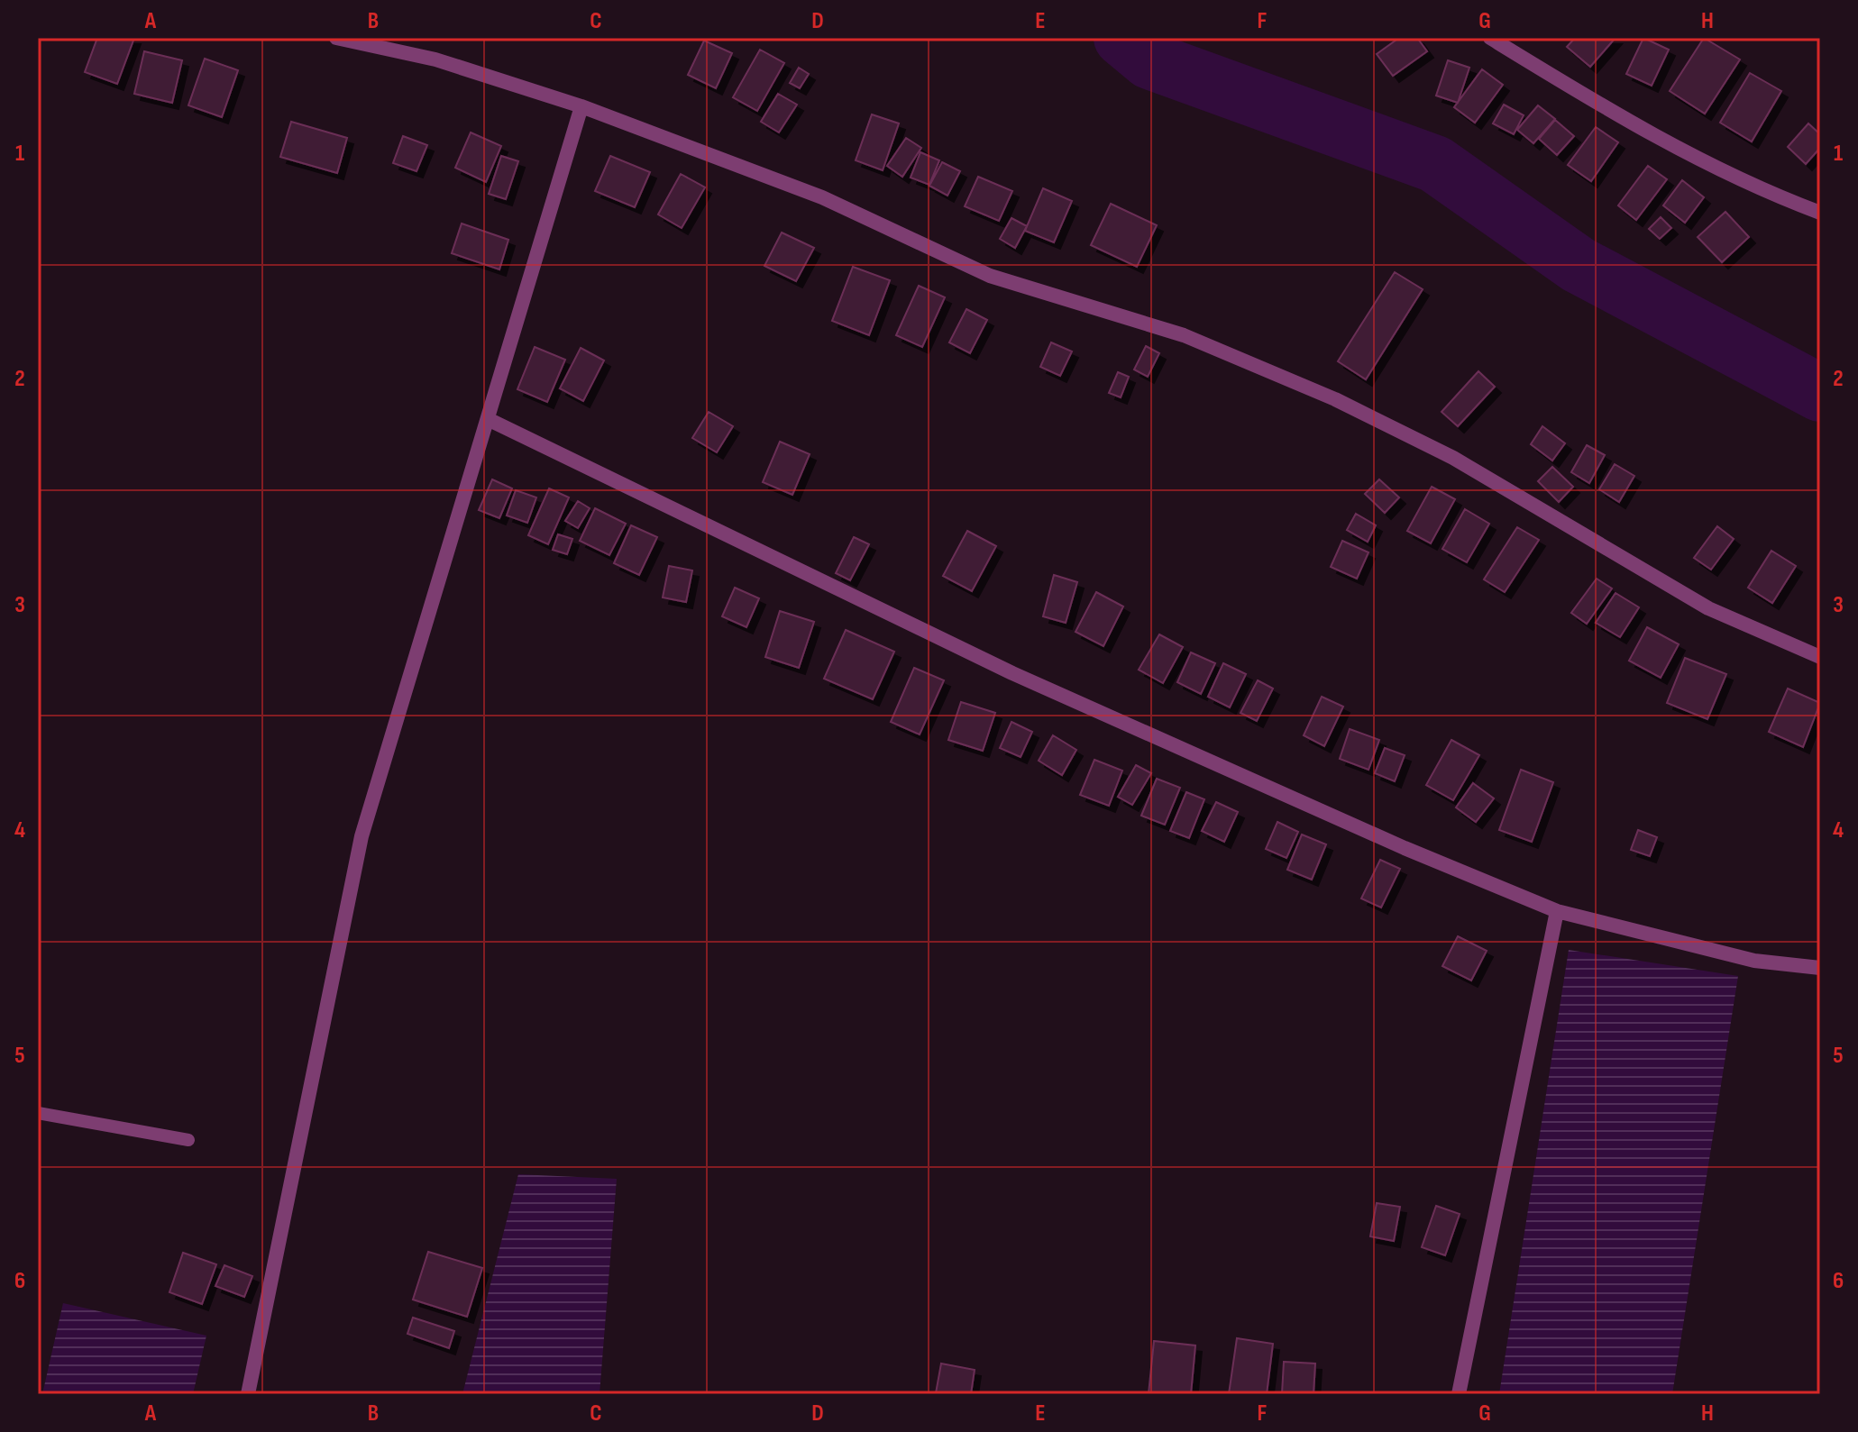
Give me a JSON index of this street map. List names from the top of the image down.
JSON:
{
  "grid": {
    "columns": [
      "A",
      "B",
      "C",
      "D",
      "E",
      "F",
      "G",
      "H"
    ],
    "rows": [
      "1",
      "2",
      "3",
      "4",
      "5",
      "6"
    ]
  }
}
